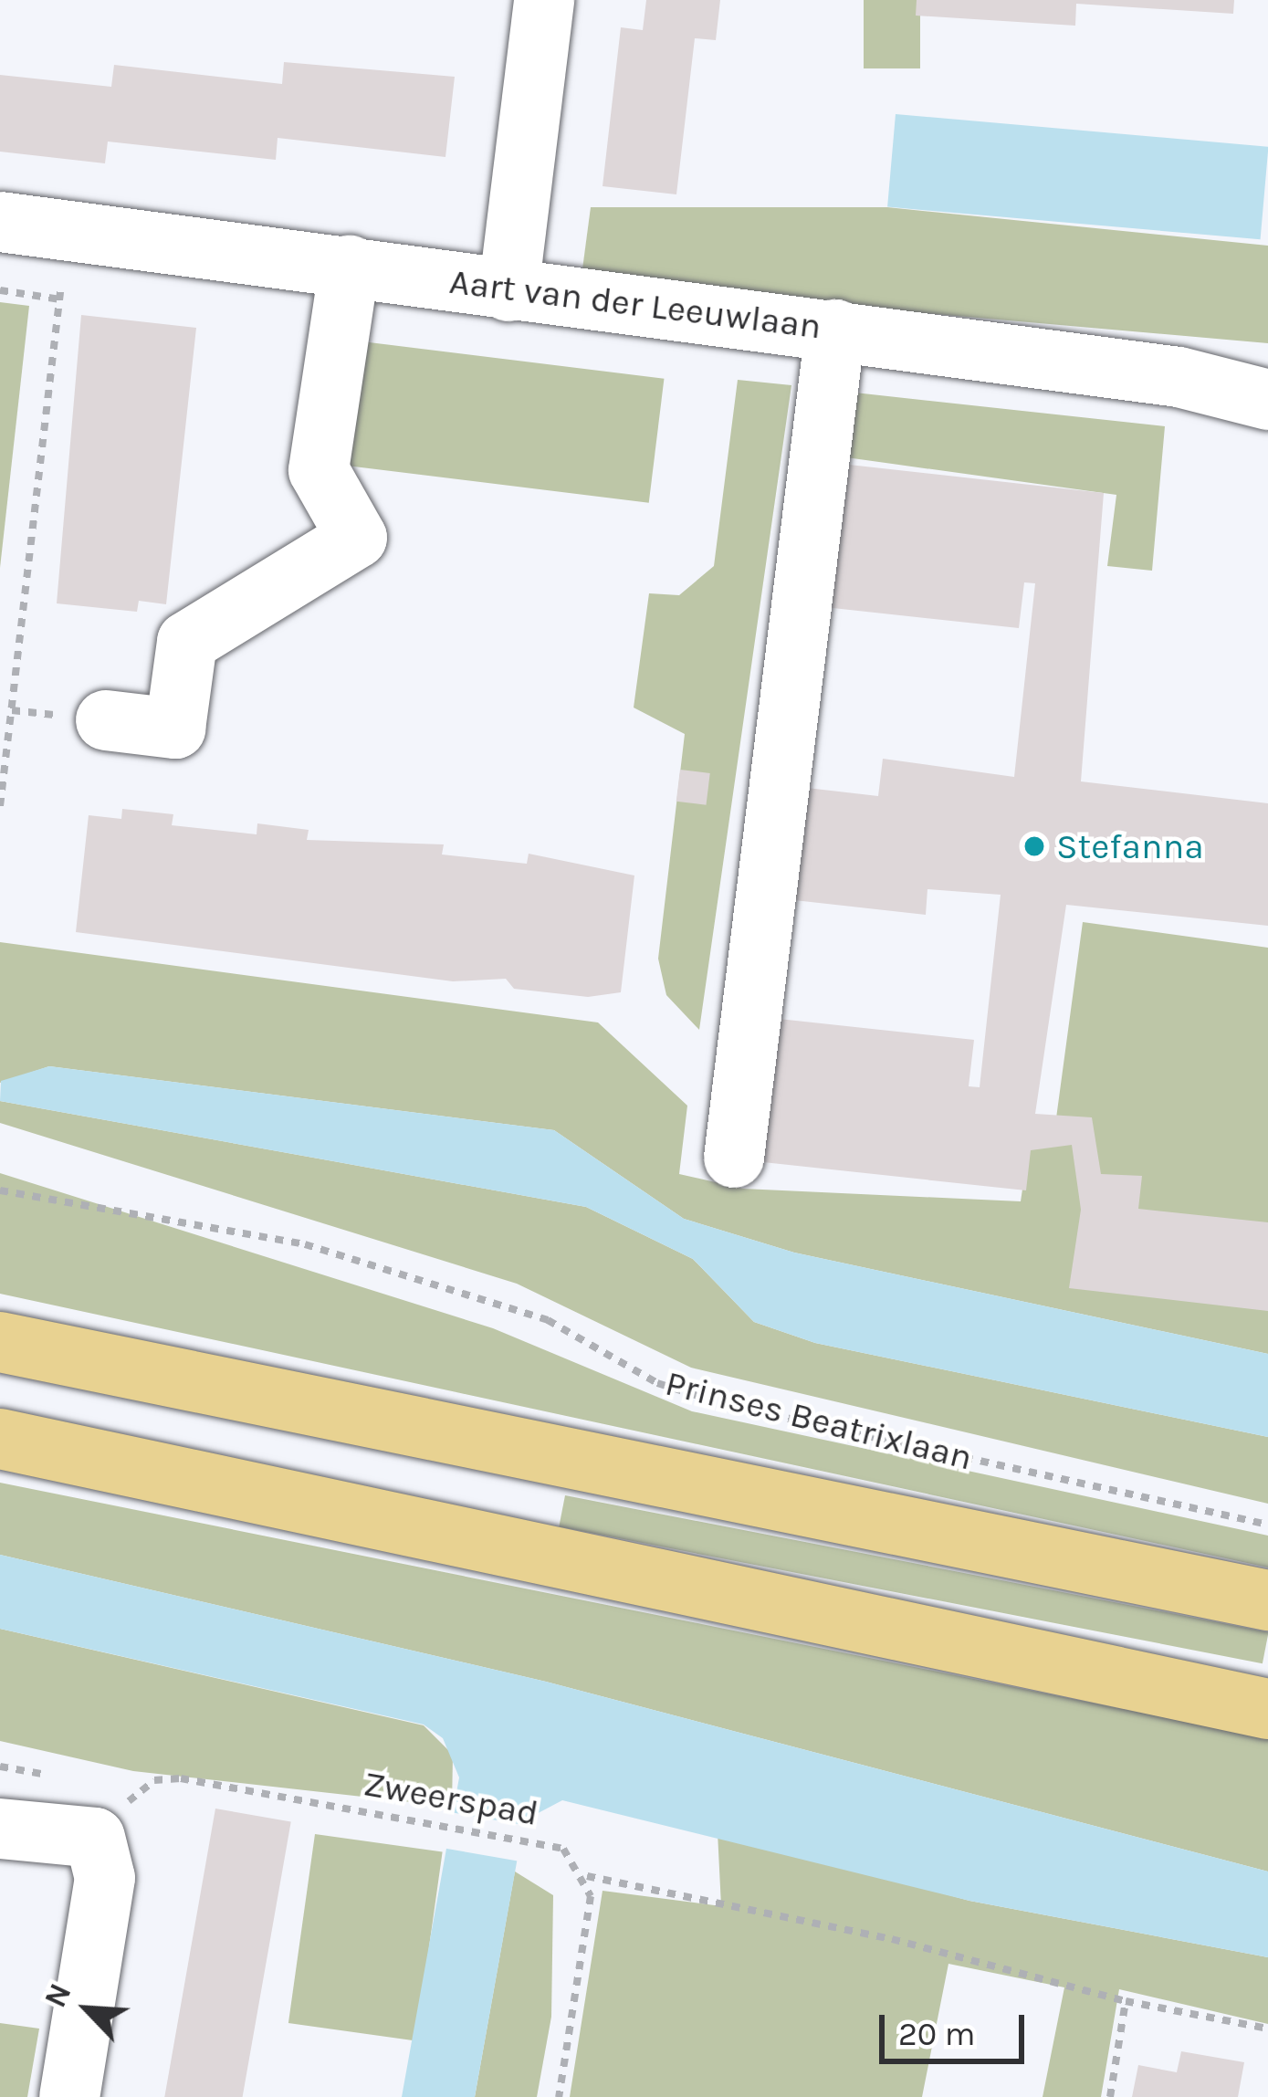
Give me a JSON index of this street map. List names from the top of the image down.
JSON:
{
  "streets": {
    "street": ["Aart van der Leeuwlaan"],
    "path": ["Prinses Beatrixlaan", "Zweerspad"]
  },
  "places": ["Stefanna"],
  "scale_bar": "20 m",
  "north": "top left"
}
